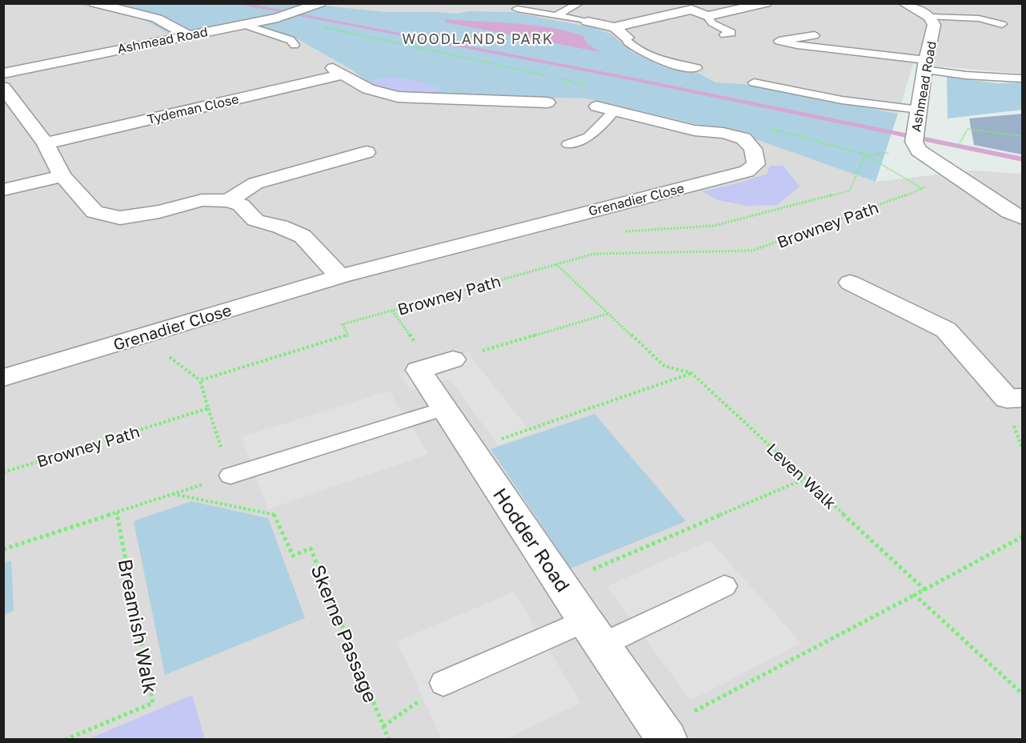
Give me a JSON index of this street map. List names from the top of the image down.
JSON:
{
  "streets": {
    "street": [
      "Ashmead Road",
      "Tydeman Close",
      "Grenadier Close",
      "Hodder Road"
    ],
    "path": [
      "Browney Path",
      "Leven Walk",
      "Breamish Walk",
      "Skerne Passage"
    ]
  },
  "crossings": [
    ["Ashmead Road", "Browney Path"],
    ["Browney Path", "Leven Walk"]
  ],
  "districts": ["WOODLANDS PARK"]
}
